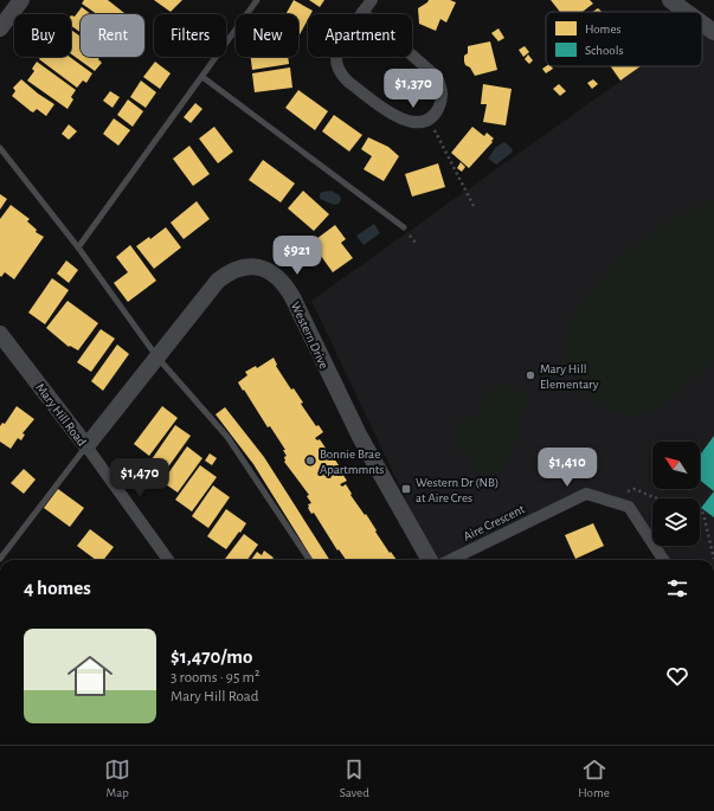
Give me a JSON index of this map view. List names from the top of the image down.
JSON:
{
  "streets": {
    "street": ["Western Drive", "Mary Hill Road", "Aire Crescent"]
  },
  "crossings": [
    ["Western Drive", "Mary Hill Road"]
  ],
  "places": {
    "other": ["Mary Hill Elementary", "Bonnie Brae Apartmmnts"],
    "transit": ["Western Dr (NB) at Aire Cres"]
  },
  "legend": ["Homes", "Schools"],
  "north": "top left",
  "page": {
    "chip": [
      "Buy",
      "Rent",
      "Filters",
      "New",
      "Apartment"
    ],
    "price": [
      "$1,370",
      "$921",
      "$1,410",
      "$1,470"
    ],
    "heading": "4 homes",
    "list": [
      {
        "name": "$1,470/mo",
        "note": "3 rooms · 95 m² · Mary Hill Road"
      }
    ],
    "tabs": ["Map", "Saved", "Home"]
  }
}
